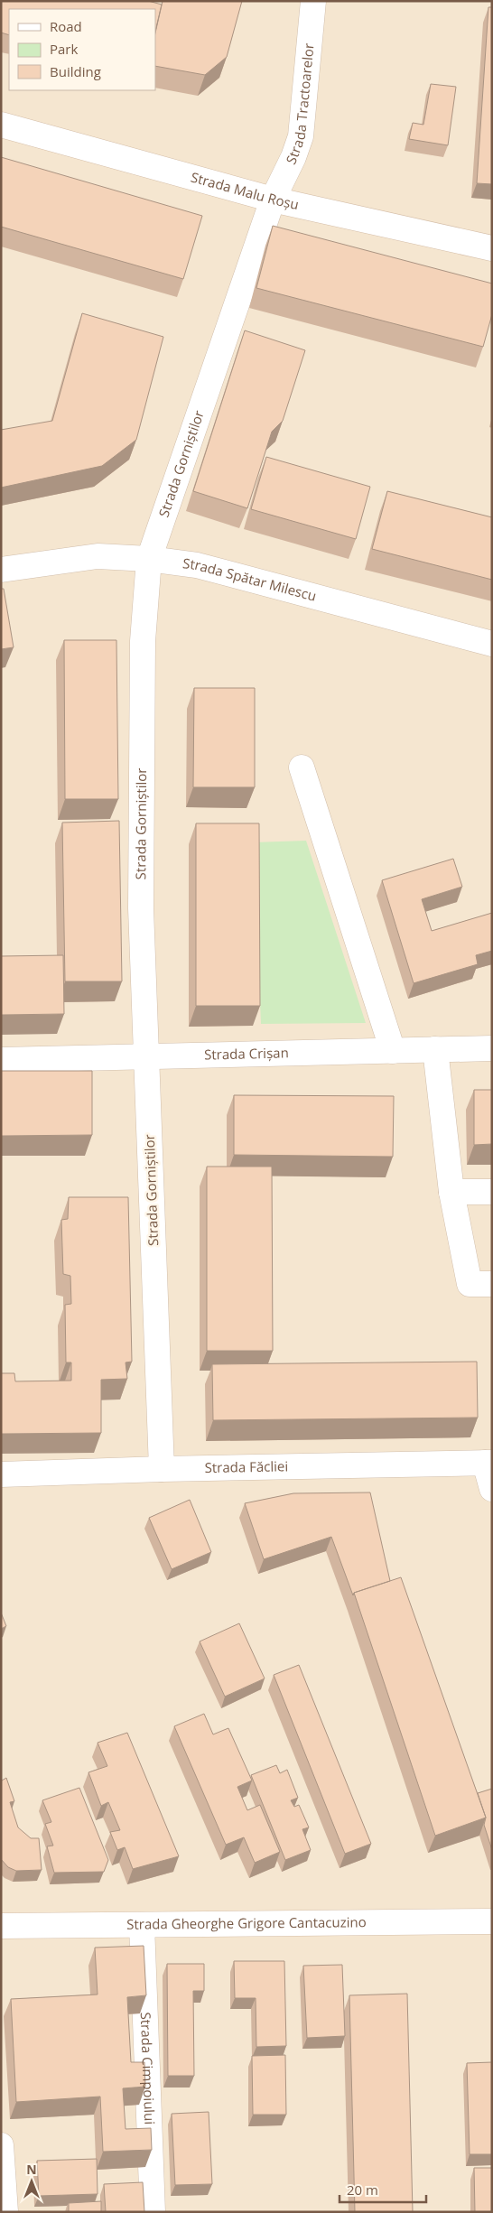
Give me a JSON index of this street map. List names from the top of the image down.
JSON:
{
  "streets": {
    "street": [
      "Strada Tractoarelor",
      "Strada Malu Roșu",
      "Strada Gorniștilor",
      "Strada Spătar Milescu",
      "Strada Crișan",
      "Strada Făcliei",
      "Strada Gheorghe Grigore Cantacuzino",
      "Strada Cimpoiului"
    ]
  },
  "crossings": [
    ["Strada Tractoarelor", "Strada Malu Roșu"],
    ["Strada Tractoarelor", "Strada Gorniștilor"],
    ["Strada Malu Roșu", "Strada Gorniștilor"],
    ["Strada Gorniștilor", "Strada Spătar Milescu"],
    ["Strada Gorniștilor", "Strada Crișan"],
    ["Strada Gorniștilor", "Strada Făcliei"],
    ["Strada Gheorghe Grigore Cantacuzino", "Strada Cimpoiului"]
  ],
  "legend": ["Road", "Park", "Building"],
  "scale_bar": "20 m",
  "north": "top"
}
